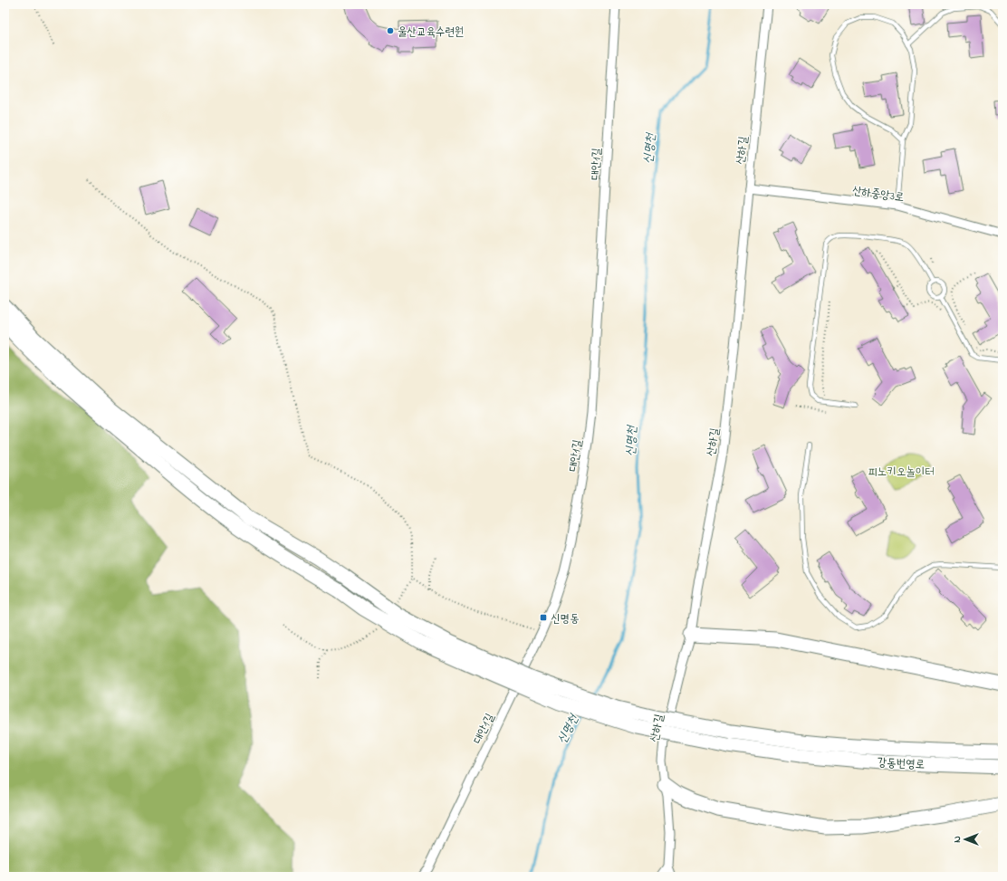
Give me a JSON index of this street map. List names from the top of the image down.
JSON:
{
  "streets": {
    "highway": ["강동번영로"],
    "street": ["산하길", "대안1길", "산하중앙3로"]
  },
  "crossings": [
    ["산하길", "산하중앙3로"]
  ],
  "water": ["신명천"],
  "parks": ["피노키오놀이터"],
  "places": {
    "other": ["울산교육수련원"],
    "transit": ["신명동"]
  },
  "north": "left"
}
